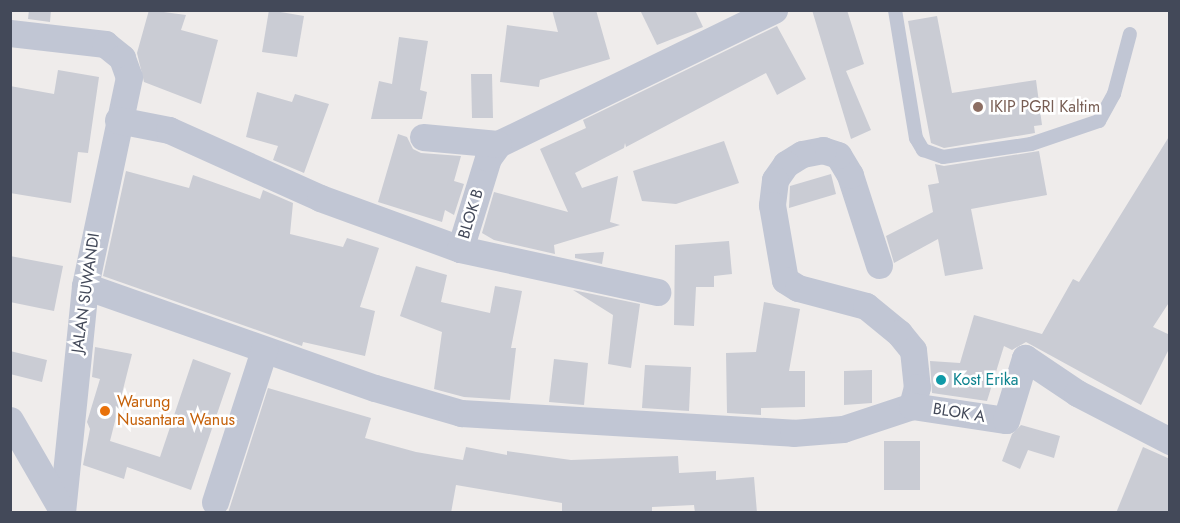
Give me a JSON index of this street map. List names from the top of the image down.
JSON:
{
  "streets": {
    "street": ["BLOK B", "JALAN SUWANDI", "BLOK A"]
  },
  "crossings": [
    ["BLOK B", "JALAN SUWANDI"]
  ],
  "places": ["IKIP PGRI Kaltim", "Kost Erika", "Warung Nusantara Wanus"]
}
